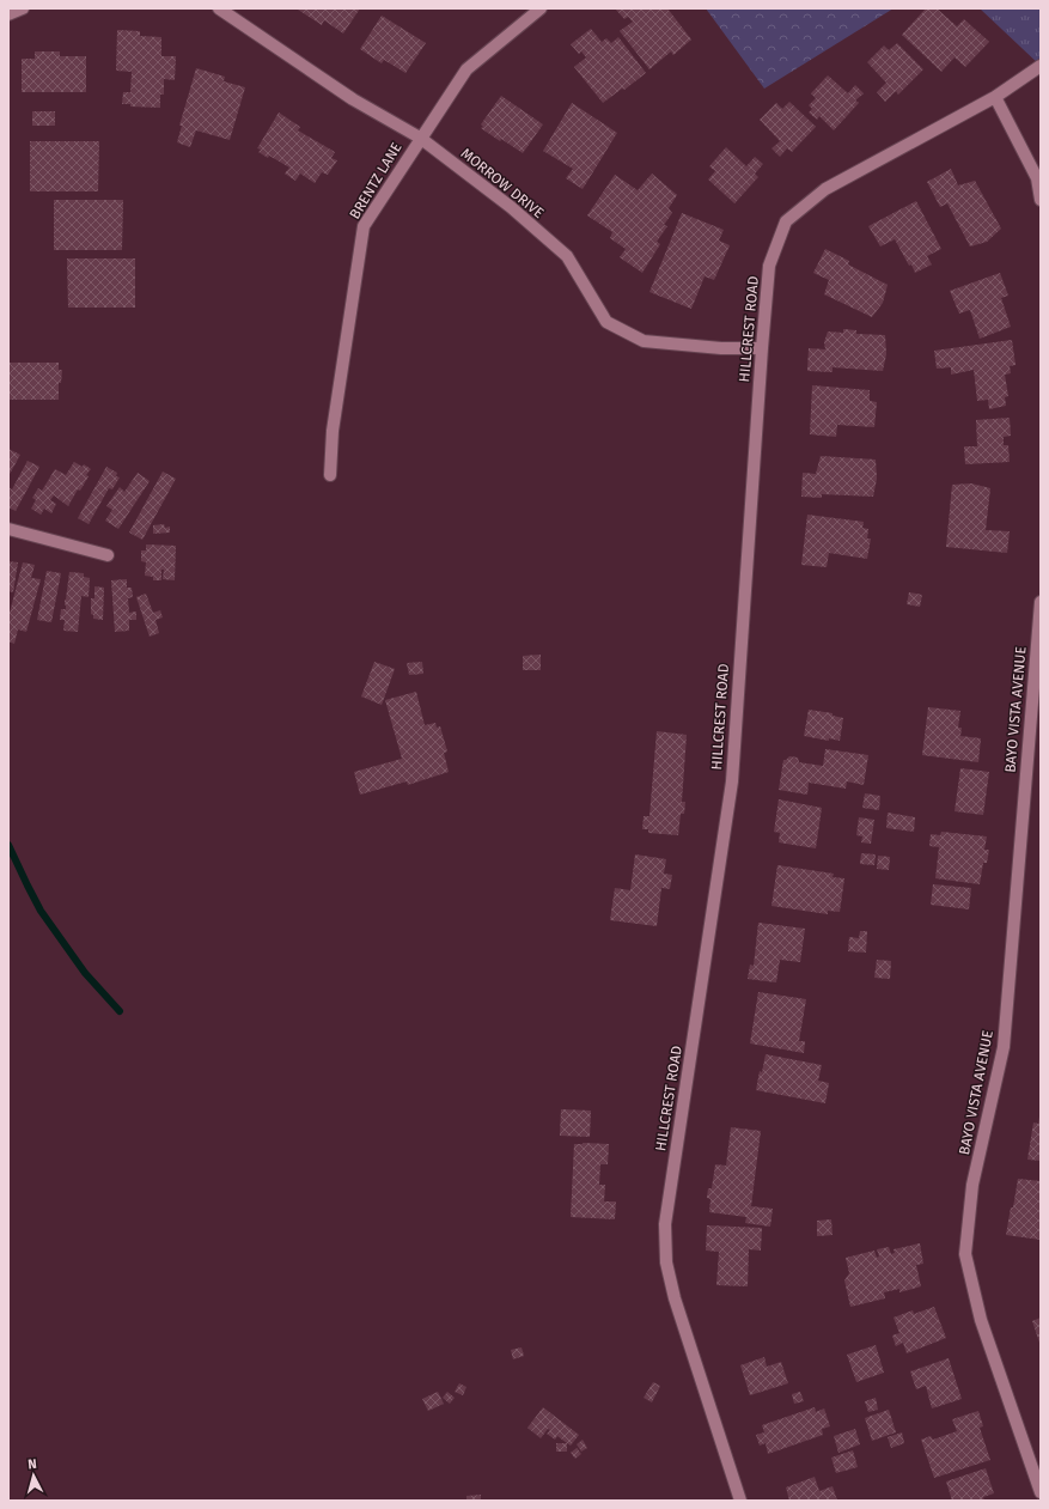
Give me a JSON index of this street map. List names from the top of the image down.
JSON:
{
  "streets": {
    "street": [
      "BRENTZ LANE",
      "MORROW DRIVE",
      "HILLCREST ROAD",
      "BAYO VISTA AVENUE"
    ]
  },
  "crossings": [
    ["BRENTZ LANE", "MORROW DRIVE"],
    ["MORROW DRIVE", "HILLCREST ROAD"]
  ],
  "north": "top"
}
